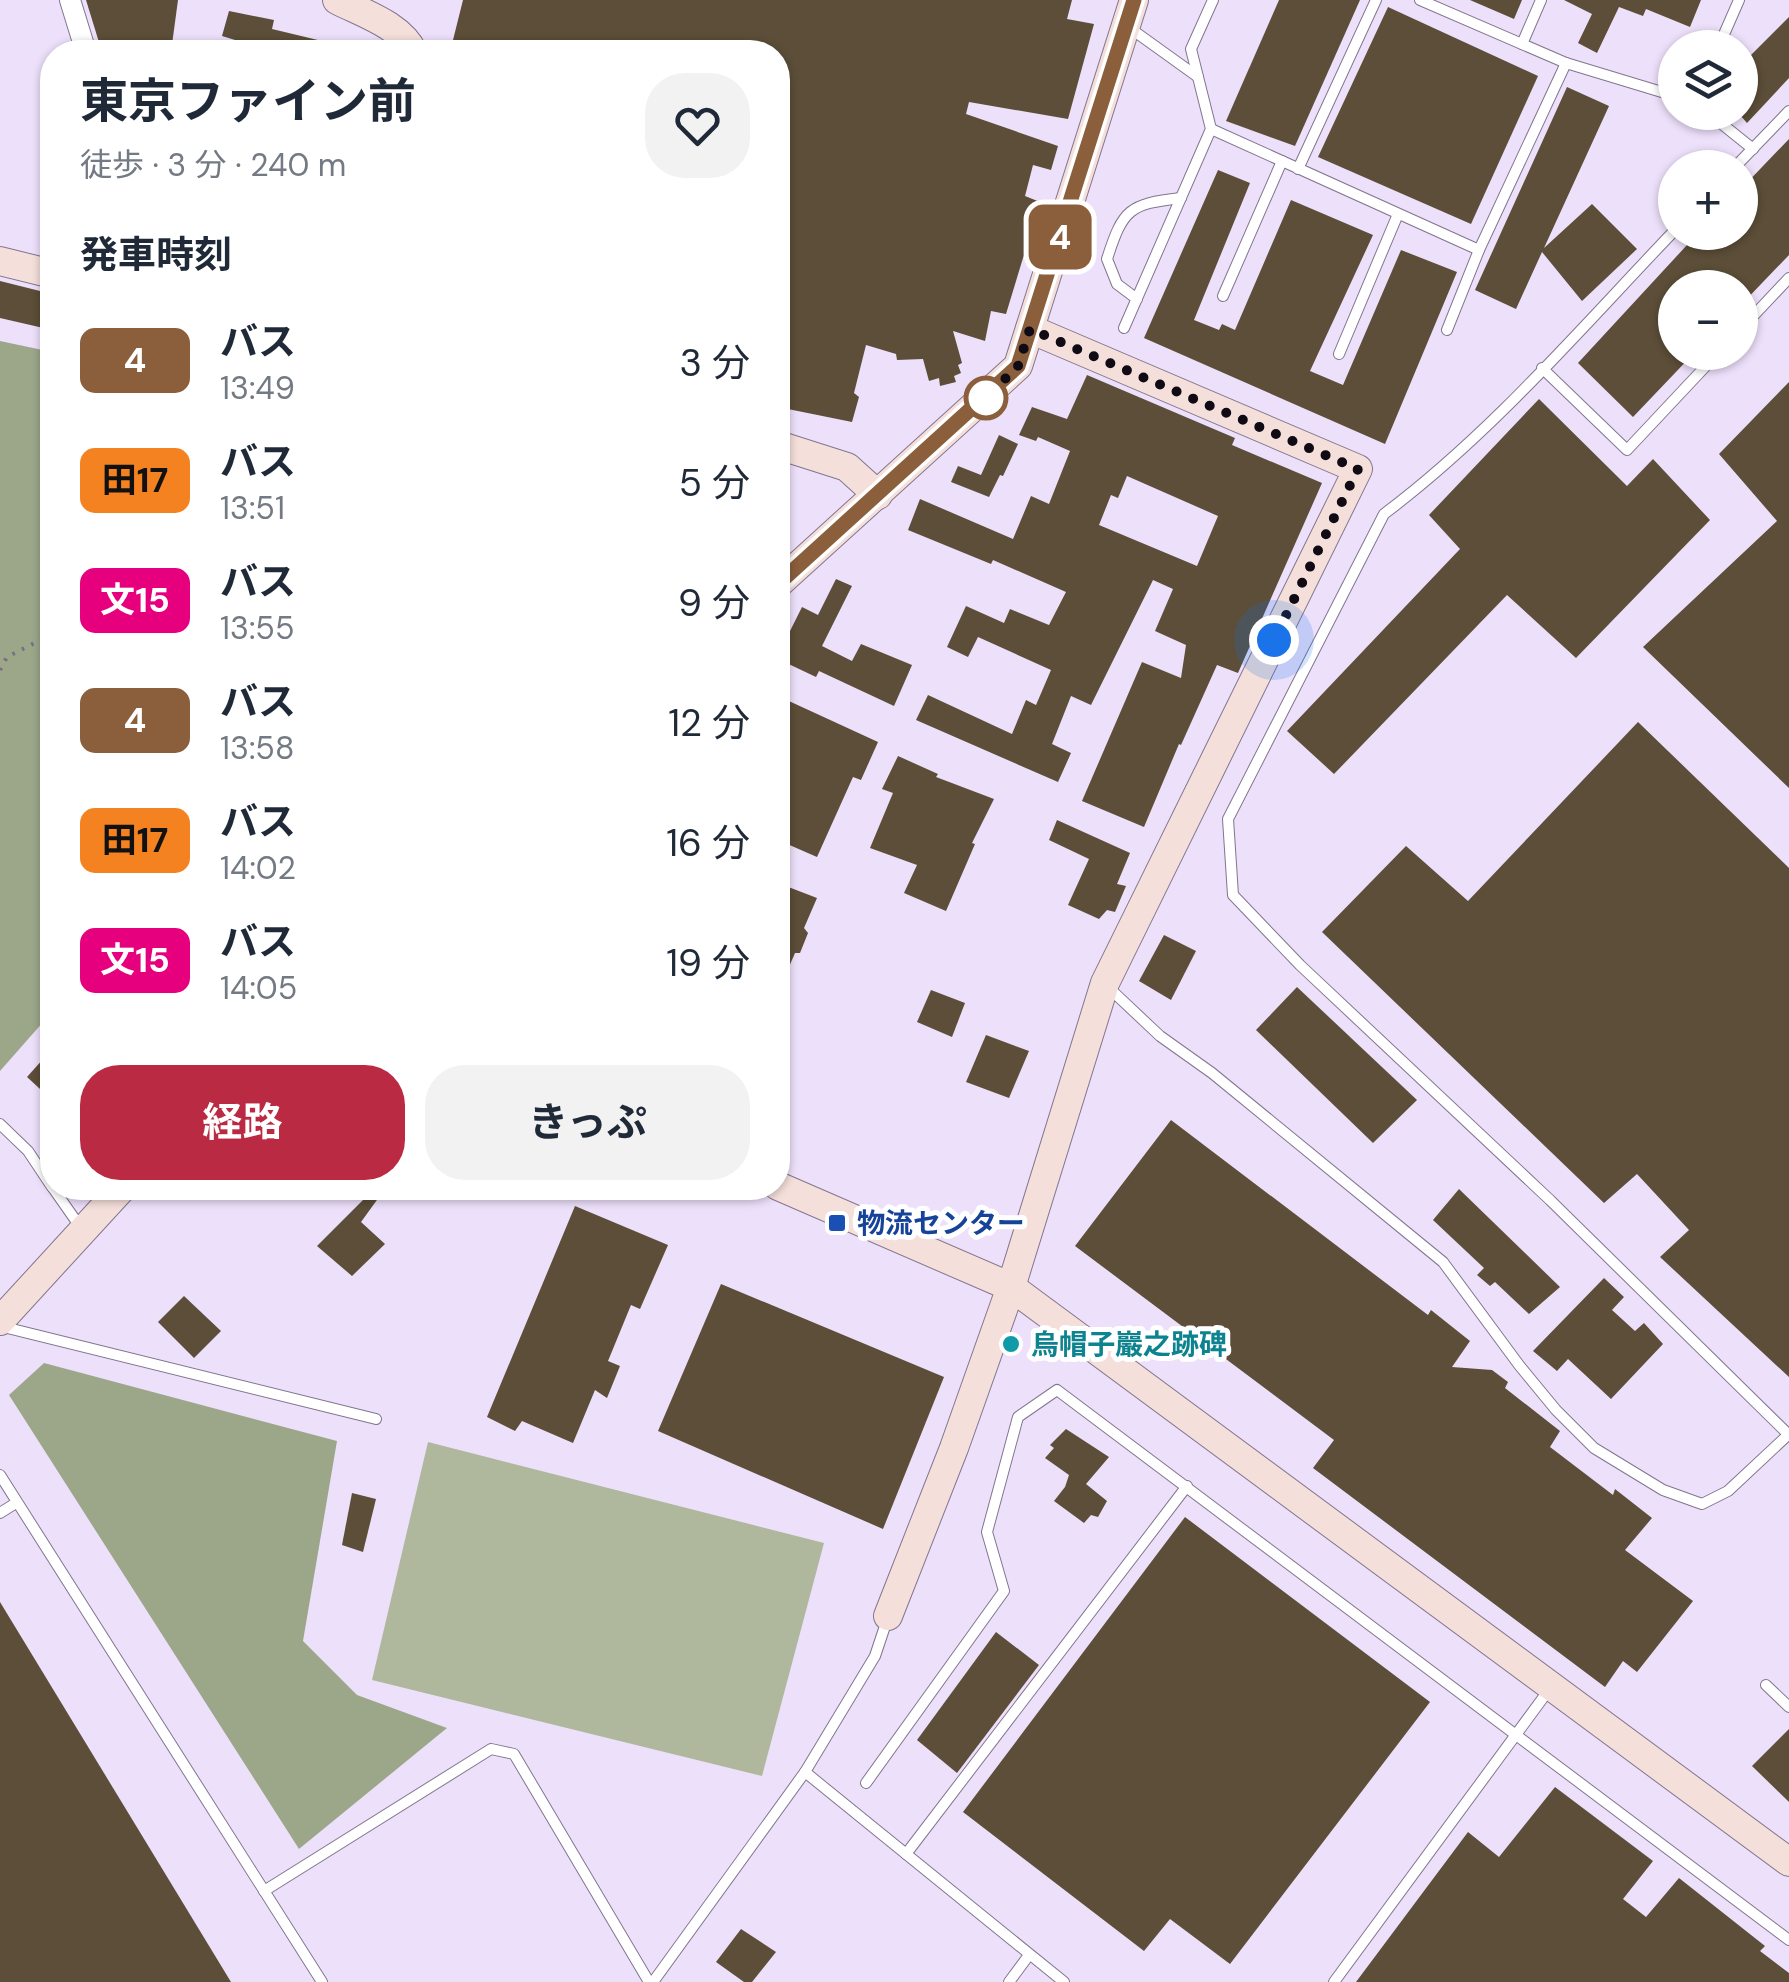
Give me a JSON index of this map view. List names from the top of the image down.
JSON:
{
  "places": {
    "transit": ["物流センター"],
    "other": ["烏帽子巖之跡碑"]
  },
  "lines": ["bus line 4"],
  "page": {
    "on_map": "4",
    "map_buttons": ["+", "−"],
    "heading": [
      ["東京ファイン前", "徒歩 · 3 分 · 240 m"],
      "発車時刻"
    ],
    "list": [
      {
        "mark": "4",
        "name": "バス",
        "note": "13:49",
        "value": "3 分"
      },
      {
        "mark": "田17",
        "name": "バス",
        "note": "13:51",
        "value": "5 分"
      },
      {
        "mark": "文15",
        "name": "バス",
        "note": "13:55",
        "value": "9 分"
      },
      {
        "mark": "4",
        "name": "バス",
        "note": "13:58",
        "value": "12 分"
      },
      {
        "mark": "田17",
        "name": "バス",
        "note": "14:02",
        "value": "16 分"
      },
      {
        "mark": "文15",
        "name": "バス",
        "note": "14:05",
        "value": "19 分"
      }
    ],
    "buttons": ["経路", "きっぷ"]
  }
}
